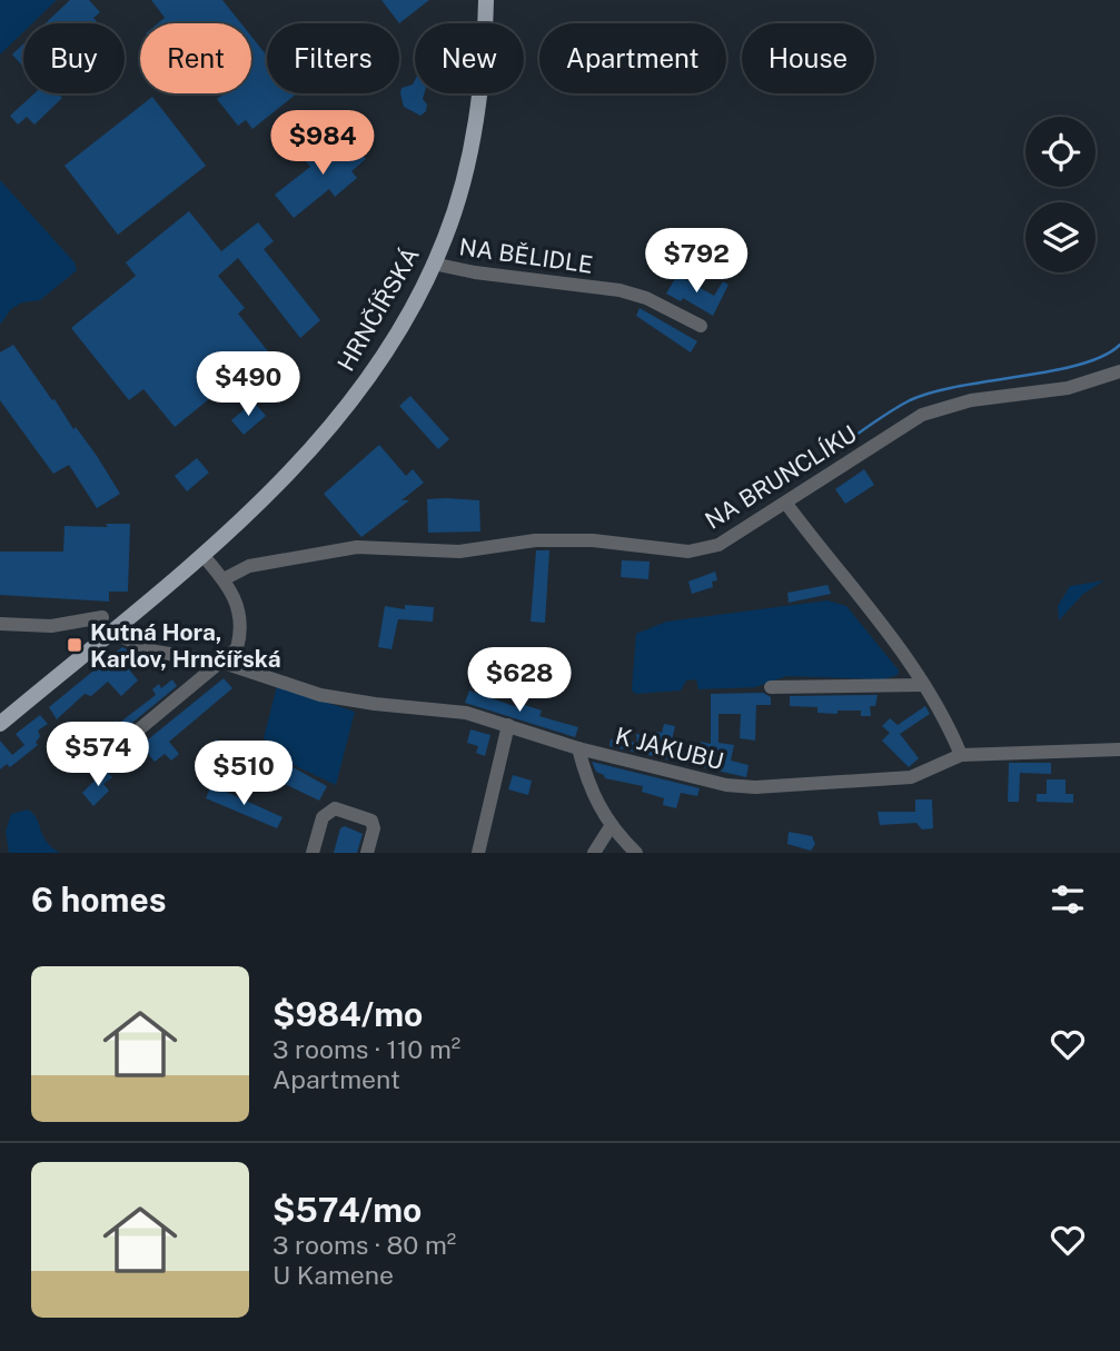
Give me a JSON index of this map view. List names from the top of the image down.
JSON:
{
  "streets": {
    "main road": ["HRNČÍŘSKÁ"],
    "street": ["NA BĚLIDLE", "NA BRUNCLÍKU", "K JAKUBU"]
  },
  "crossings": [
    ["NA BĚLIDLE", "HRNČÍŘSKÁ"]
  ],
  "places": {
    "transit": ["Kutná Hora, Karlov, Hrnčířská"]
  },
  "page": {
    "chip": [
      "Buy",
      "Rent",
      "Filters",
      "New",
      "Apartment",
      "House"
    ],
    "price": [
      "$984",
      "$792",
      "$490",
      "$628",
      "$574",
      "$510"
    ],
    "heading": "6 homes",
    "list": [
      {
        "name": "$984/mo",
        "note": "3 rooms · 110 m² · Apartment"
      },
      {
        "name": "$574/mo",
        "note": "3 rooms · 80 m² · U Kamene"
      }
    ]
  }
}
